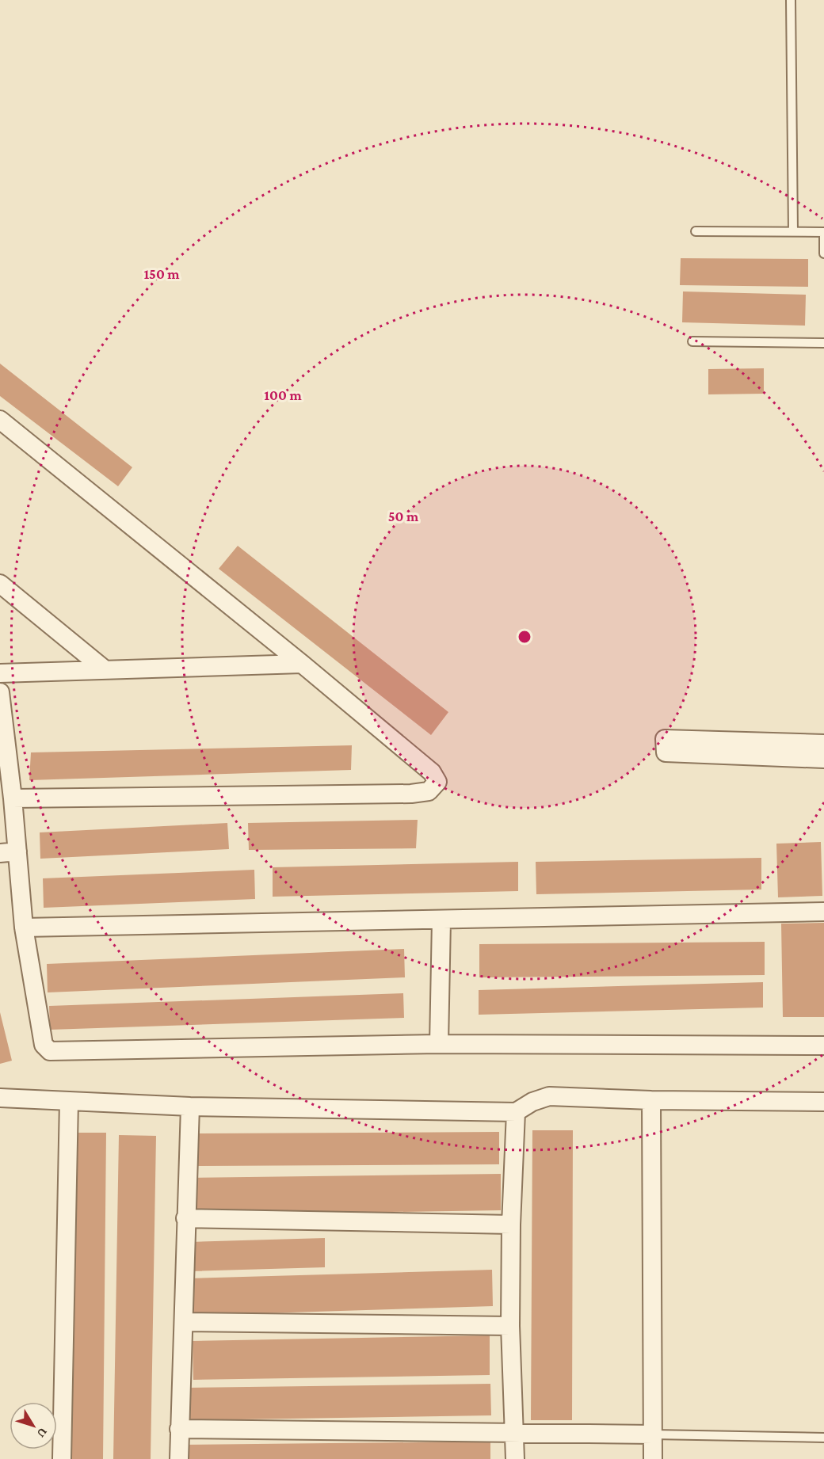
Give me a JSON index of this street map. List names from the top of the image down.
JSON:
{
  "north": "bottom right",
  "rings": ["150 m", "100 m", "50 m"]
}
